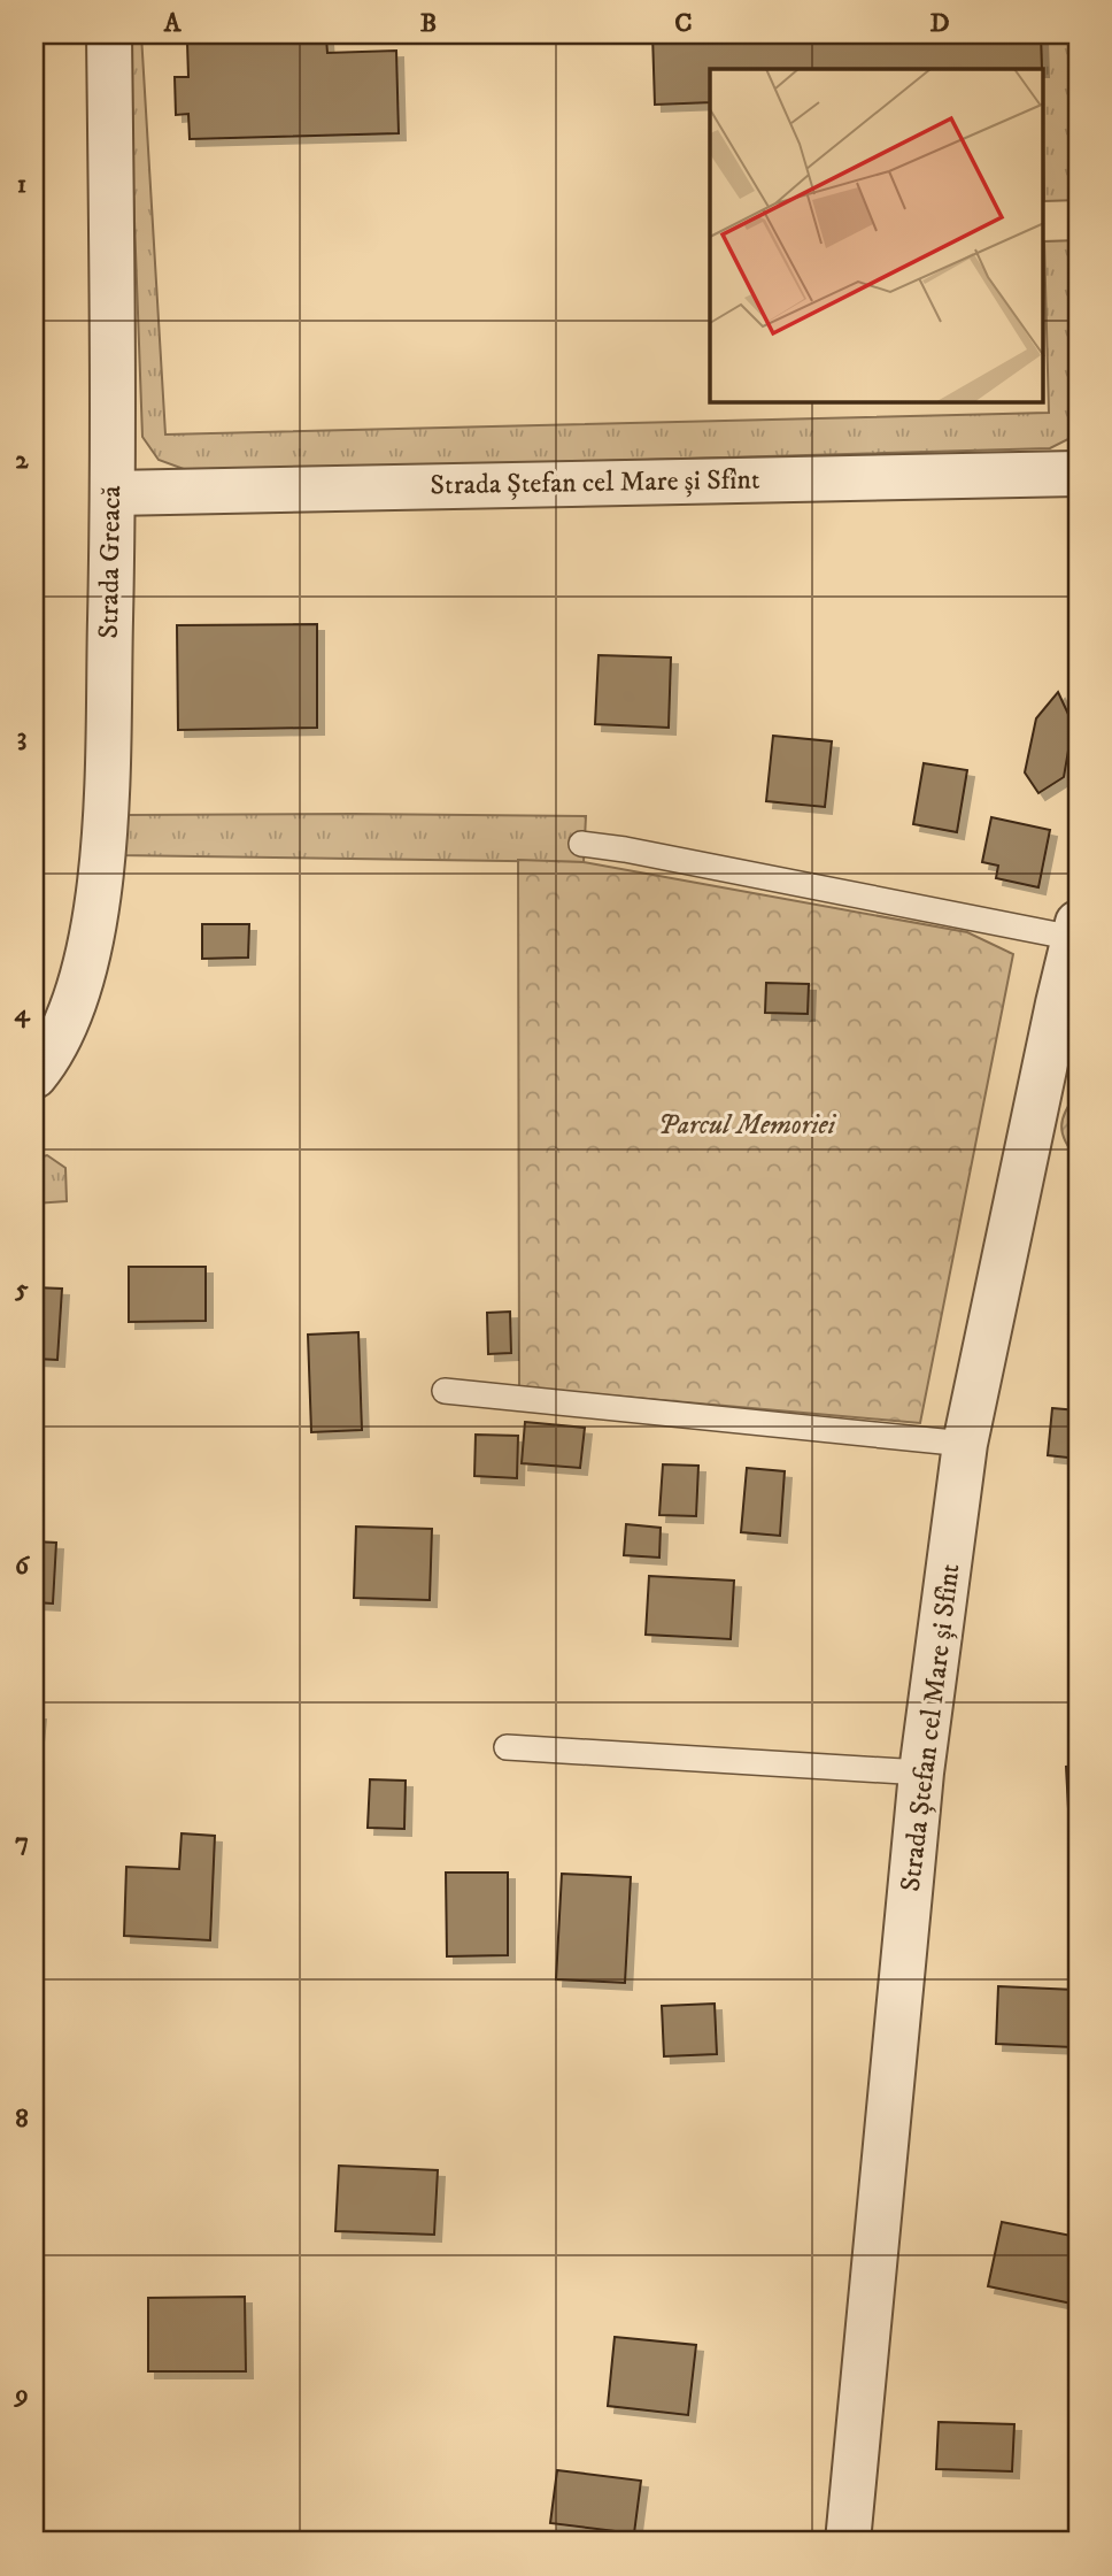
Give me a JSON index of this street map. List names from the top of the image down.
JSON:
{
  "streets": {
    "street": ["Strada Ștefan cel Mare și Sfînt", "Strada Greacă"]
  },
  "crossings": [
    ["Strada Ștefan cel Mare și Sfînt", "Strada Greacă"]
  ],
  "parks": ["Parcul Memoriei"],
  "grid": {
    "columns": [
      "A",
      "B",
      "C",
      "D"
    ],
    "rows": [
      "1",
      "2",
      "3",
      "4",
      "5",
      "6",
      "7",
      "8",
      "9"
    ]
  }
}
